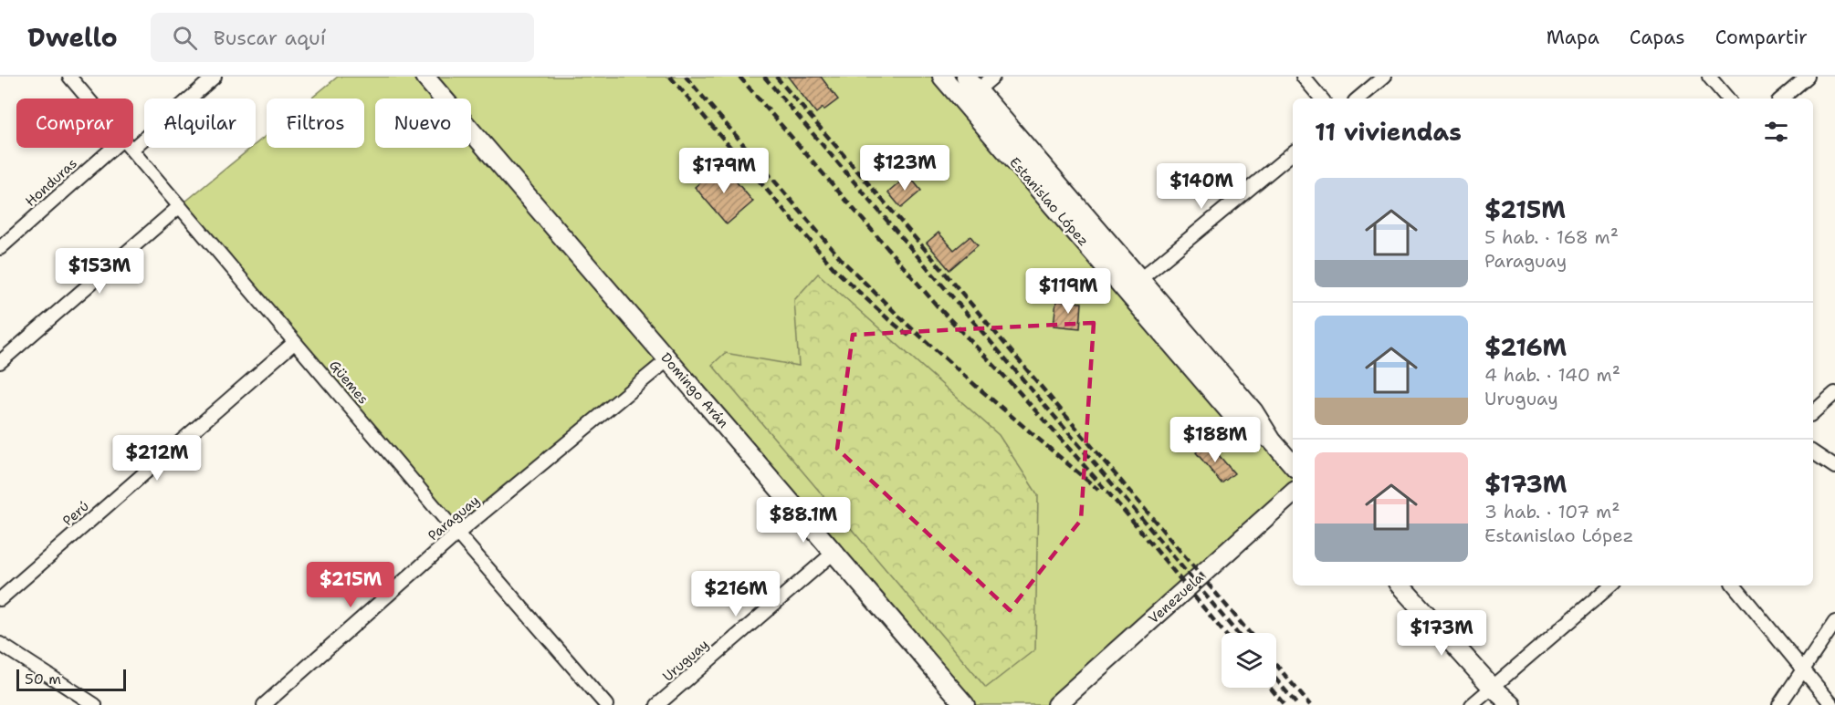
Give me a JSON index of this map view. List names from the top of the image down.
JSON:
{
  "streets": {
    "main road": ["Estanislao López", "Domingo Arán", "Venezuela"],
    "street": [
      "Honduras",
      "Güemes",
      "Perú",
      "Paraguay",
      "Uruguay"
    ]
  },
  "crossings": [
    ["Güemes", "Perú"],
    ["Güemes", "Paraguay"],
    ["Domingo Arán", "Paraguay"],
    ["Domingo Arán", "Uruguay"]
  ],
  "scale_bar": "50 m",
  "page": {
    "header": "Dwello",
    "search": "Buscar aquí",
    "nav": ["Mapa", "Capas", "Compartir"],
    "chip": [
      "Comprar",
      "Alquilar",
      "Filtros",
      "Nuevo"
    ],
    "heading": "11 viviendas",
    "price": [
      "$123M",
      "$179M",
      "$140M",
      "$153M",
      "$119M",
      "$188M",
      "$212M",
      "$88.1M",
      "$215M",
      "$216M",
      "$173M"
    ],
    "list": [
      {
        "name": "$215M",
        "note": "5 hab. · 168 m² · Paraguay"
      },
      {
        "name": "$216M",
        "note": "4 hab. · 140 m² · Uruguay"
      },
      {
        "name": "$173M",
        "note": "3 hab. · 107 m² · Estanislao López"
      }
    ],
    "scale": "50 m"
  }
}
